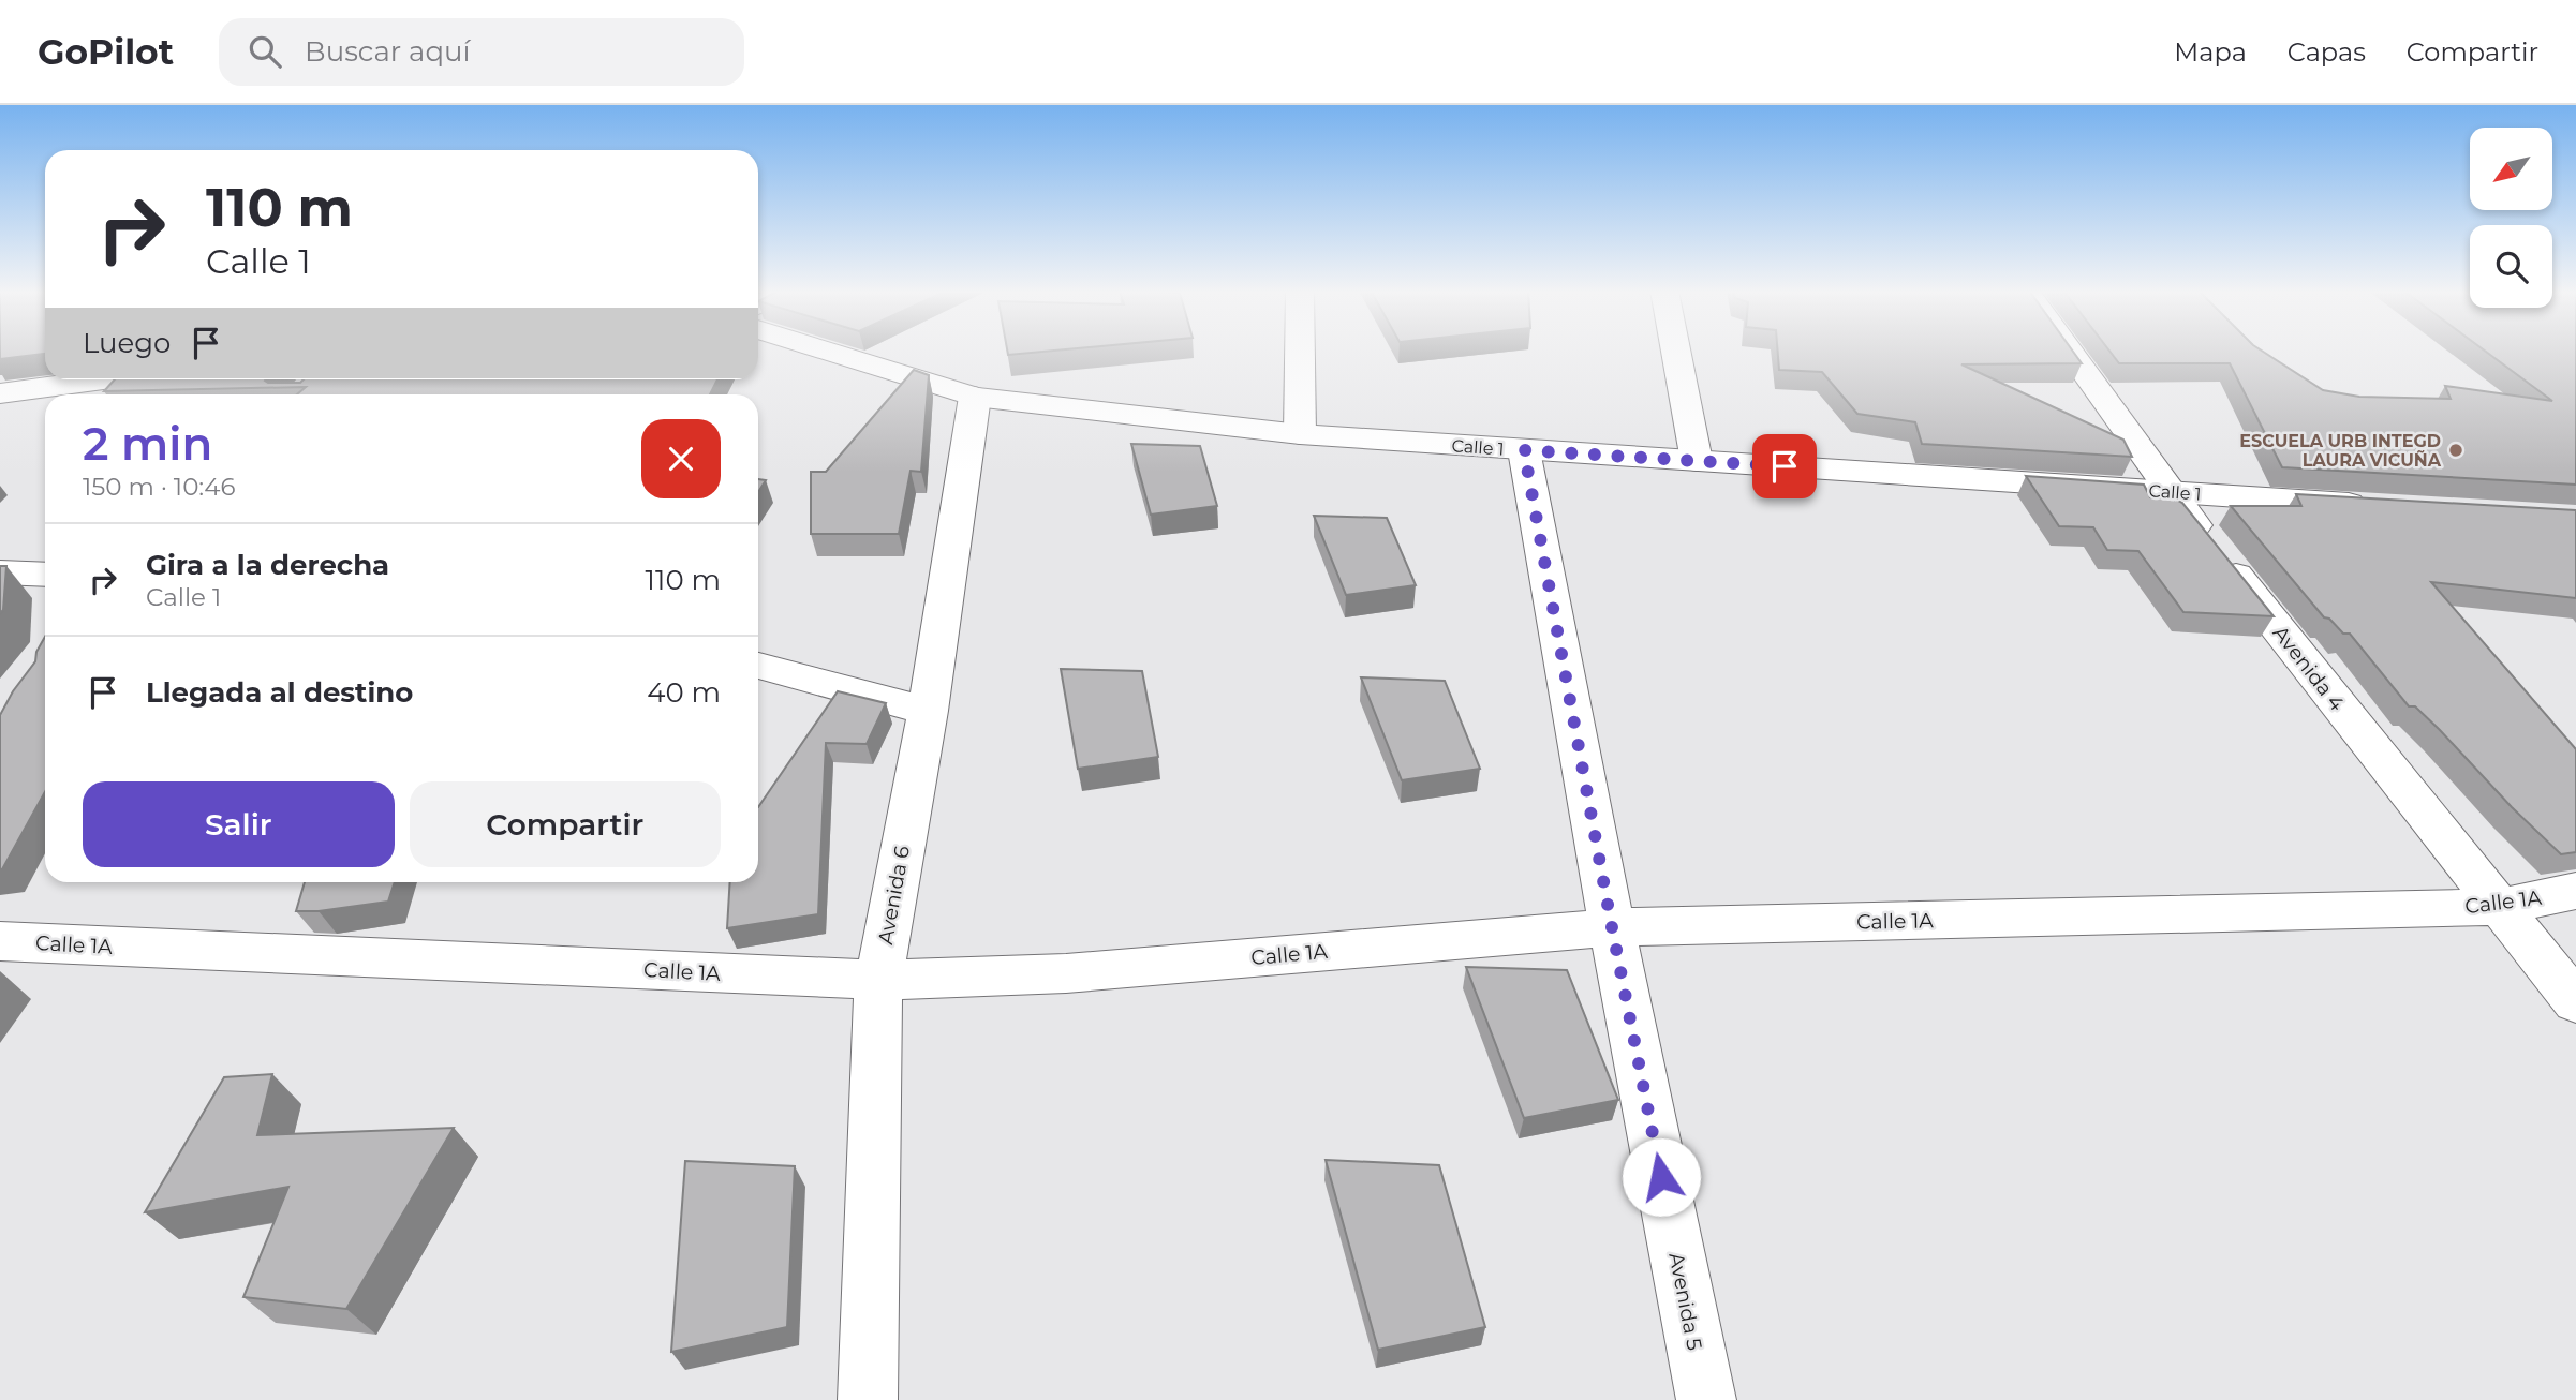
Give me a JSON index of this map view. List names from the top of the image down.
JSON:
{
  "streets": {
    "street": [
      "Calle 1",
      "Avenida 4",
      "Avenida 6",
      "Calle 1A",
      "Avenida 5"
    ]
  },
  "crossings": [
    ["Calle 1", "Avenida 4"],
    ["Calle 1", "Avenida 6"],
    ["Calle 1", "Avenida 5"],
    ["Avenida 4", "Calle 1A"],
    ["Avenida 6", "Calle 1A"],
    ["Calle 1A", "Avenida 5"]
  ],
  "places": ["ESCUELA URB INTEGD LAURA VICUÑA"],
  "north": "bottom left",
  "page": {
    "header": "GoPilot",
    "search": "Buscar aquí",
    "nav": ["Mapa", "Capas", "Compartir"],
    "turn": ["110 m", "Calle 1"],
    "then": "Luego",
    "heading": ["2 min", "150 m · 10:46"],
    "list": [
      {
        "name": "Gira a la derecha",
        "note": "Calle 1",
        "value": "110 m"
      },
      {
        "name": "Llegada al destino",
        "value": "40 m"
      }
    ],
    "buttons": ["Salir", "Compartir"]
  }
}
